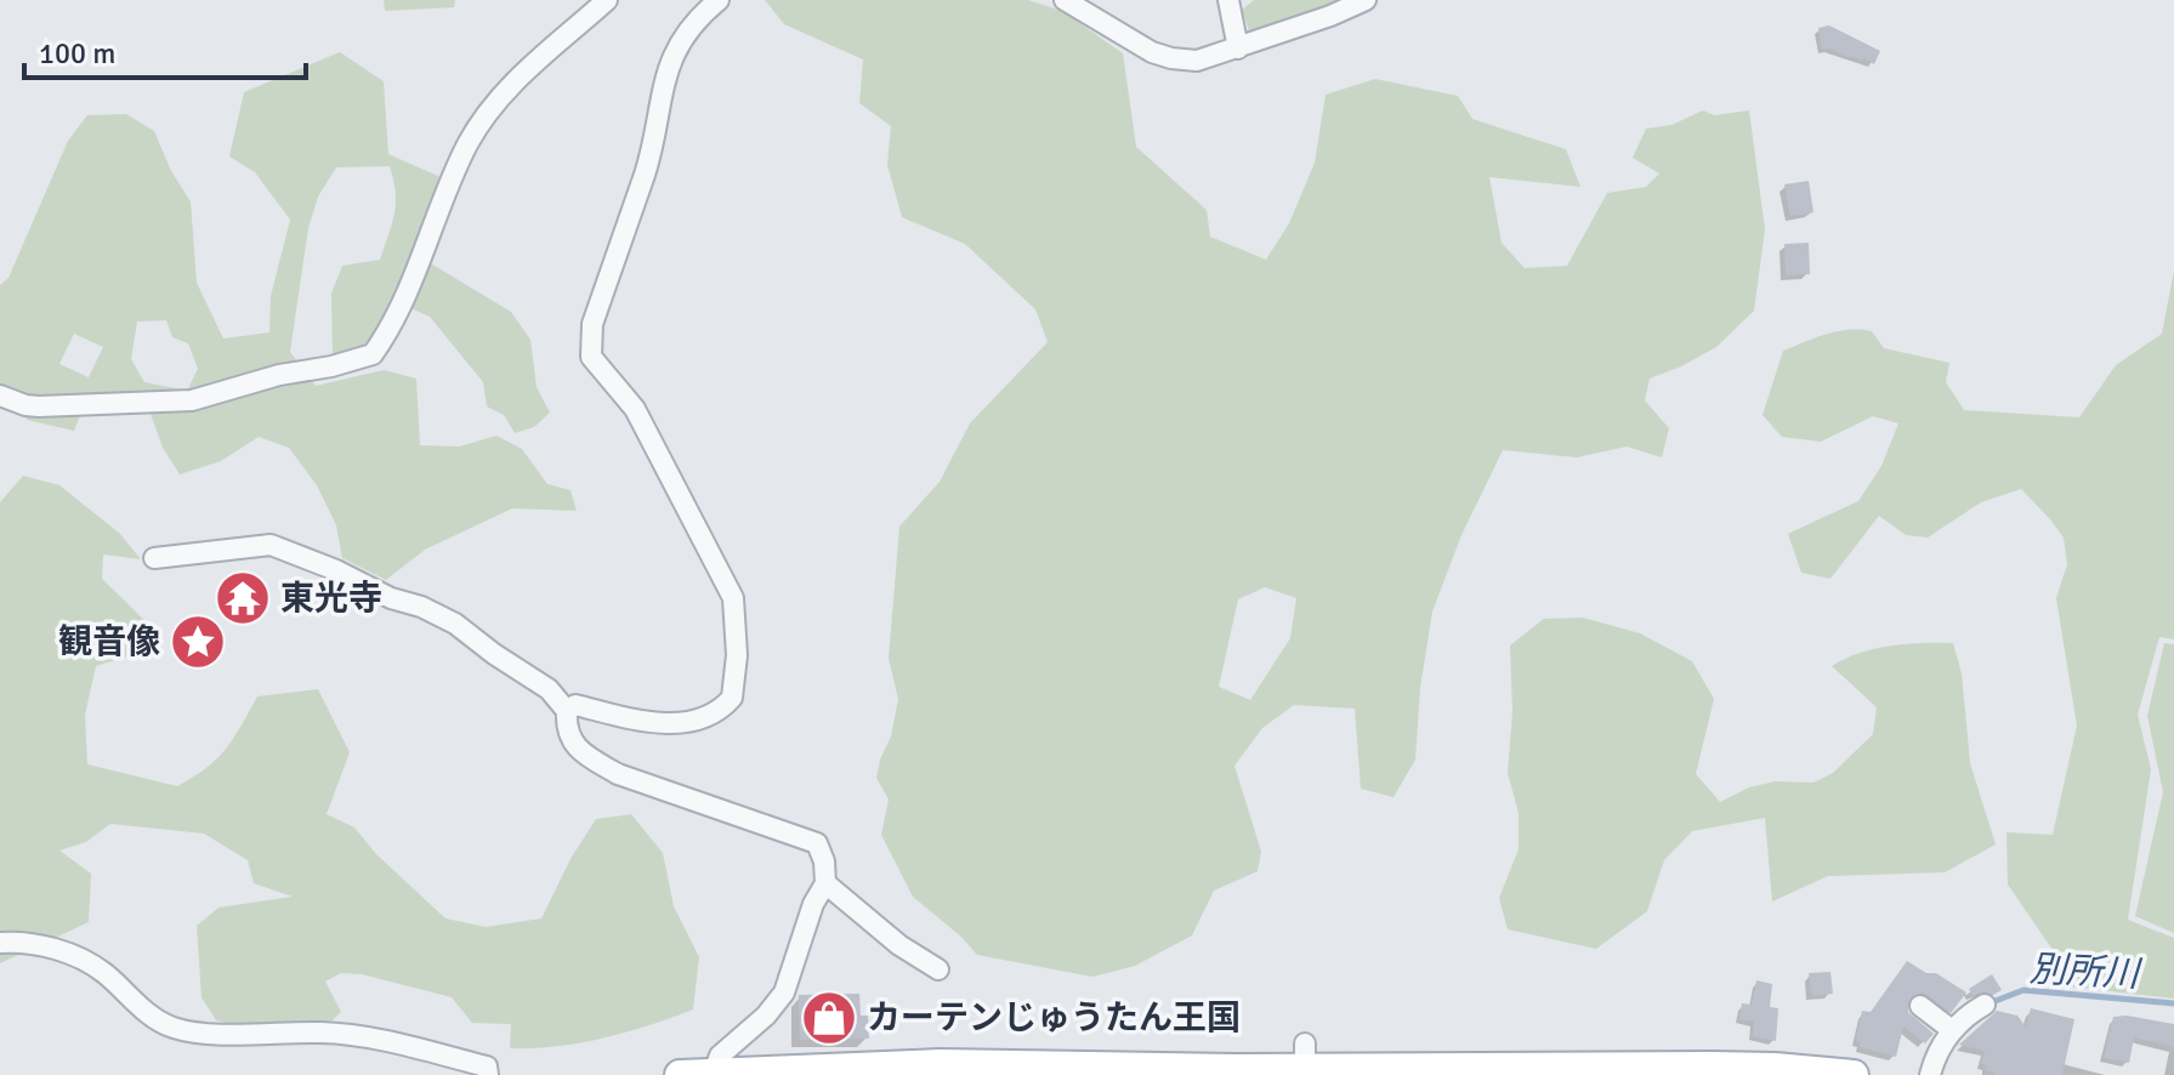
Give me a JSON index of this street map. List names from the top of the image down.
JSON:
{
  "water": ["別所川"],
  "places": {
    "temple": ["東光寺"],
    "place": ["観音像"],
    "shop": ["カーテンじゅうたん王国"]
  },
  "scale_bar": "100 m"
}
